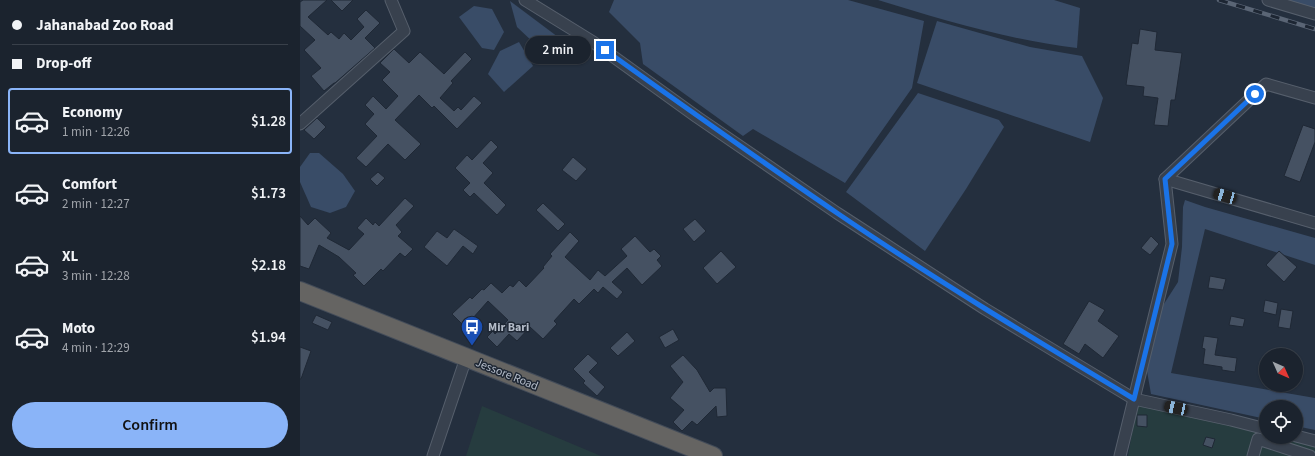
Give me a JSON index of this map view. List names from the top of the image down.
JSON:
{
  "streets": {
    "highway": ["Jessore Road"]
  },
  "places": {
    "bus stop": ["Mir Bari"]
  },
  "north": "bottom right",
  "page": {
    "banner": ["Jahanabad Zoo Road", "Drop-off"],
    "bubble": "2 min",
    "list": [
      {
        "name": "Economy",
        "note": "1 min · 12:26",
        "value": "$1.28"
      },
      {
        "name": "Comfort",
        "note": "2 min · 12:27",
        "value": "$1.73"
      },
      {
        "name": "XL",
        "note": "3 min · 12:28",
        "value": "$2.18"
      },
      {
        "name": "Moto",
        "note": "4 min · 12:29",
        "value": "$1.94"
      }
    ],
    "buttons": "Confirm"
  }
}
